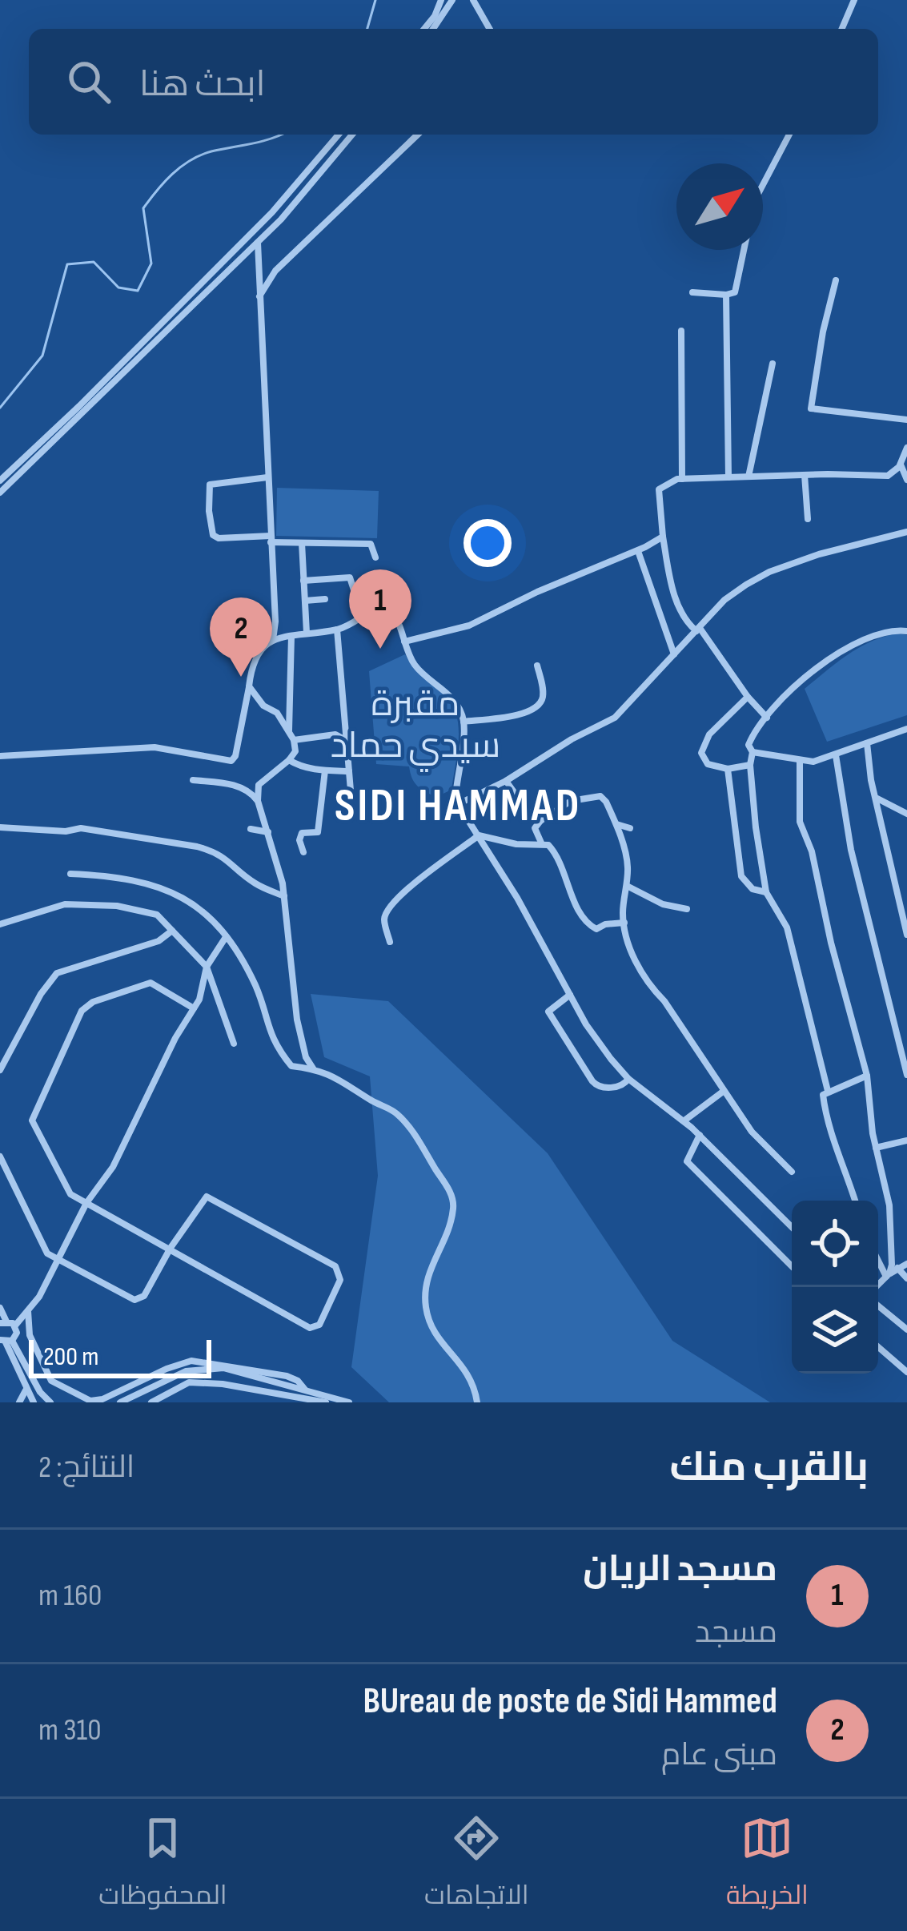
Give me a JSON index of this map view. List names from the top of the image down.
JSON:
{
  "districts": ["SIDI HAMMAD"],
  "parks": ["مقبرة سيدي حماد"],
  "scale_bar": "200 m",
  "north": "top right",
  "page": {
    "search": "ابحث هنا",
    "pins": ["1", "2"],
    "scale": "200 m",
    "heading": ["بالقرب منك", "النتائج: 2"],
    "list": [
      {
        "mark": "1",
        "name": "مسجد الريان",
        "note": "مسجد",
        "value": "160 m"
      },
      {
        "mark": "2",
        "name": "BUreau de poste de Sidi Hammed",
        "note": "مبنى عام",
        "value": "310 m"
      }
    ],
    "nav": ["الخريطة", "الاتجاهات", "المحفوظات"]
  }
}
